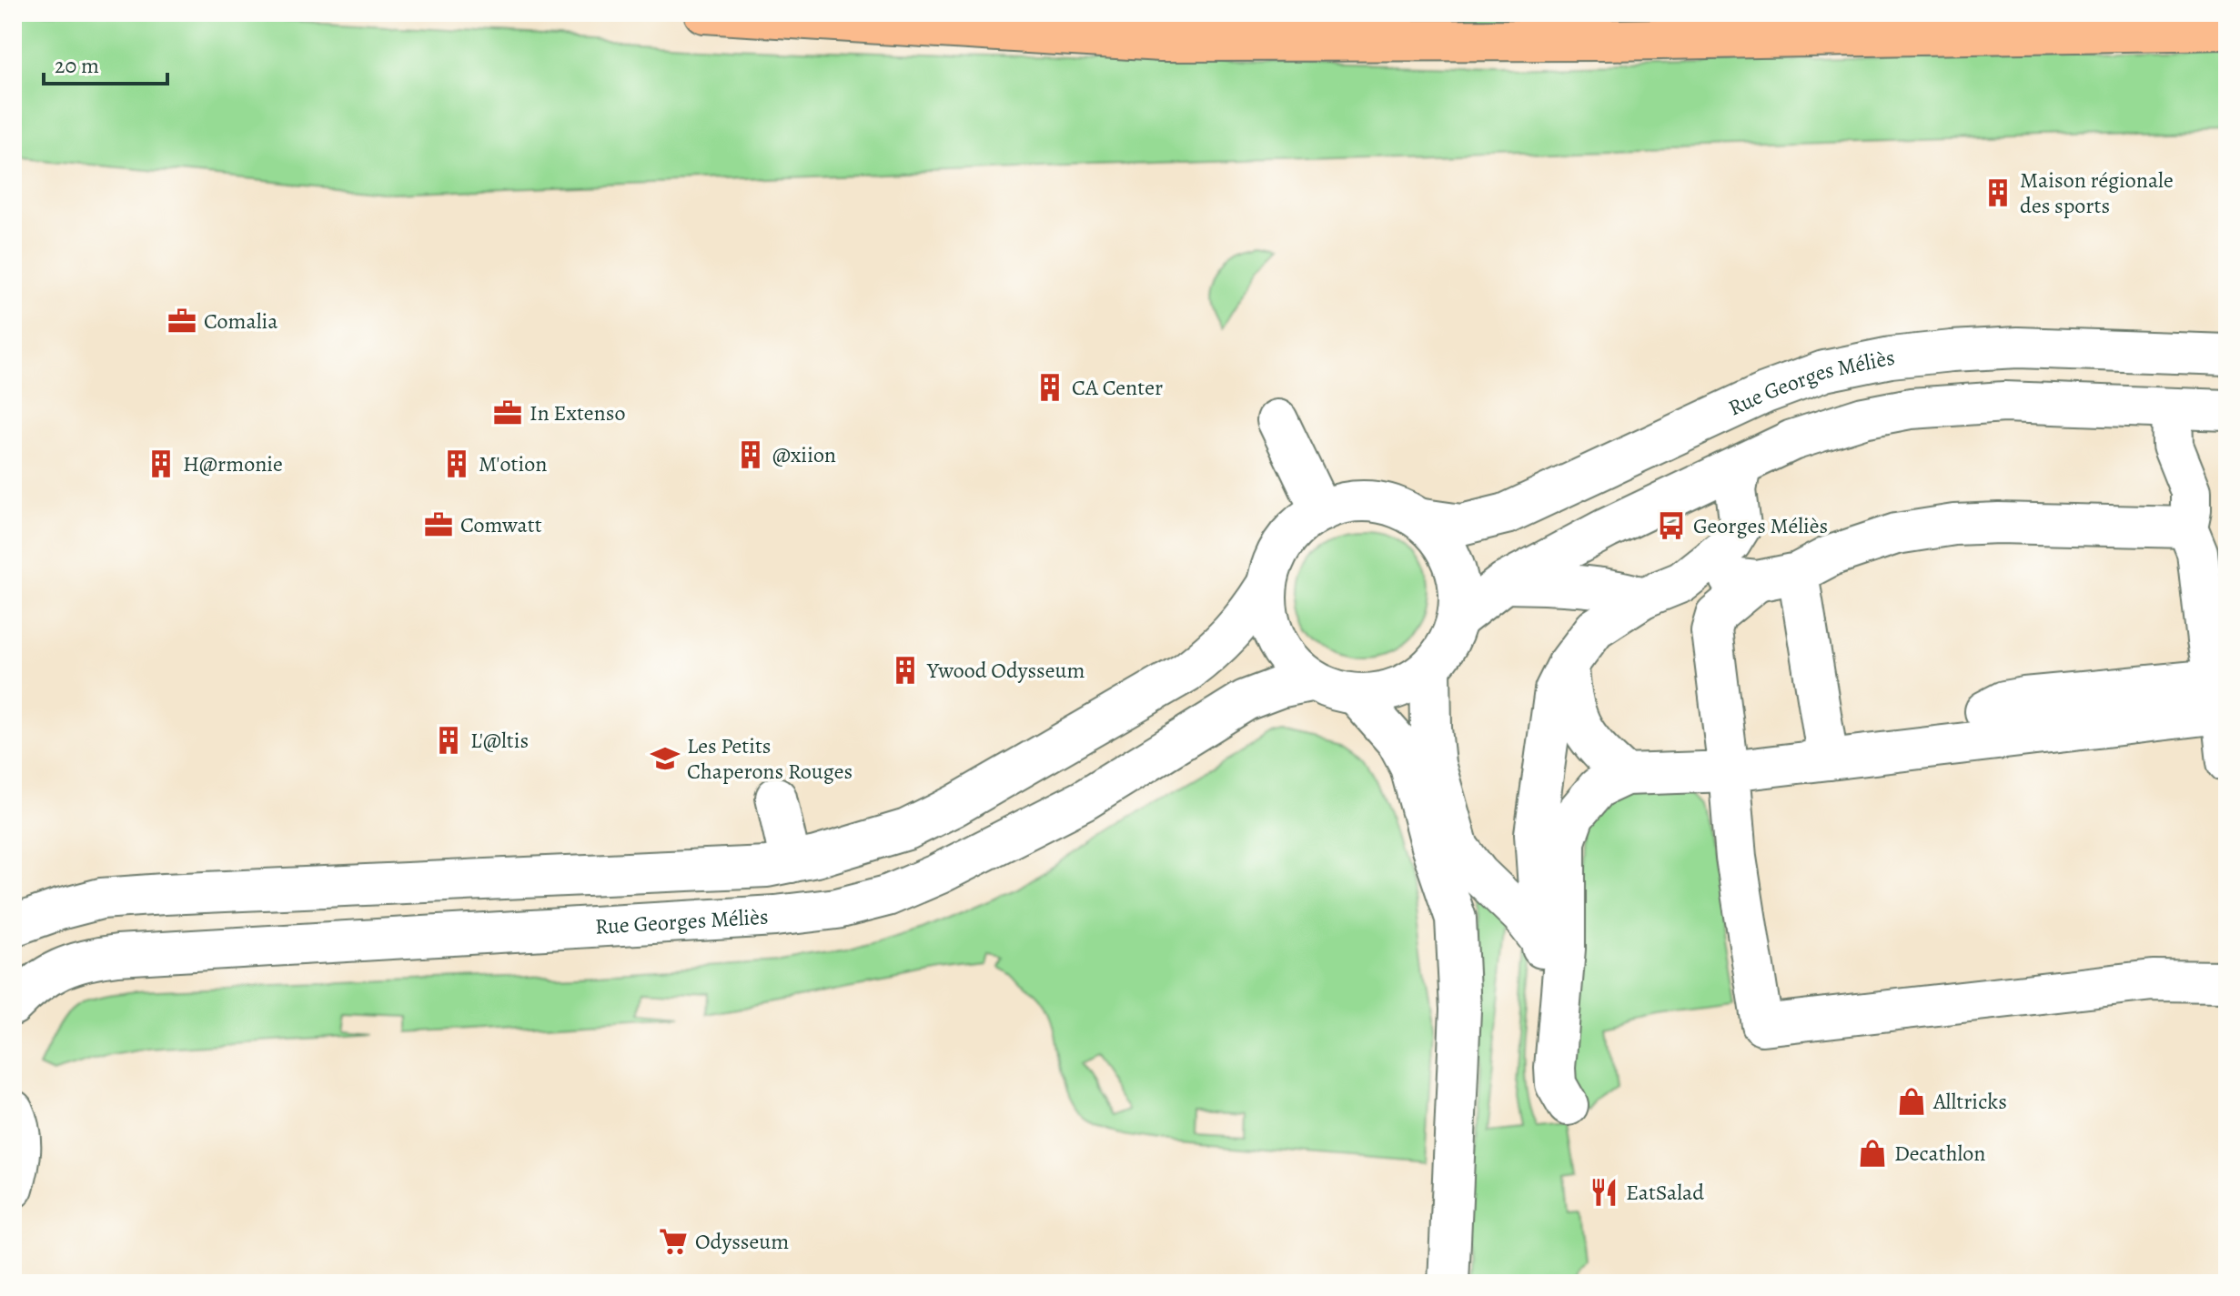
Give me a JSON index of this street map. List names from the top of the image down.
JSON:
{
  "streets": {
    "street": ["Rue Georges Méliès"]
  },
  "places": {
    "building": [
      "Maison régionale des sports",
      "CA Center",
      "@xiion",
      "H@rmonie",
      "M'otion",
      "Ywood Odysseum",
      "L'@ltis"
    ],
    "office": ["Comalia", "In Extenso", "Comwatt"],
    "bus stop": ["Georges Méliès"],
    "school or university": ["Les Petits Chaperons Rouges"],
    "shop": ["Alltricks", "Decathlon"],
    "restaurant": ["EatSalad"],
    "supermarket": ["Odysseum"]
  },
  "scale_bar": "20 m"
}
